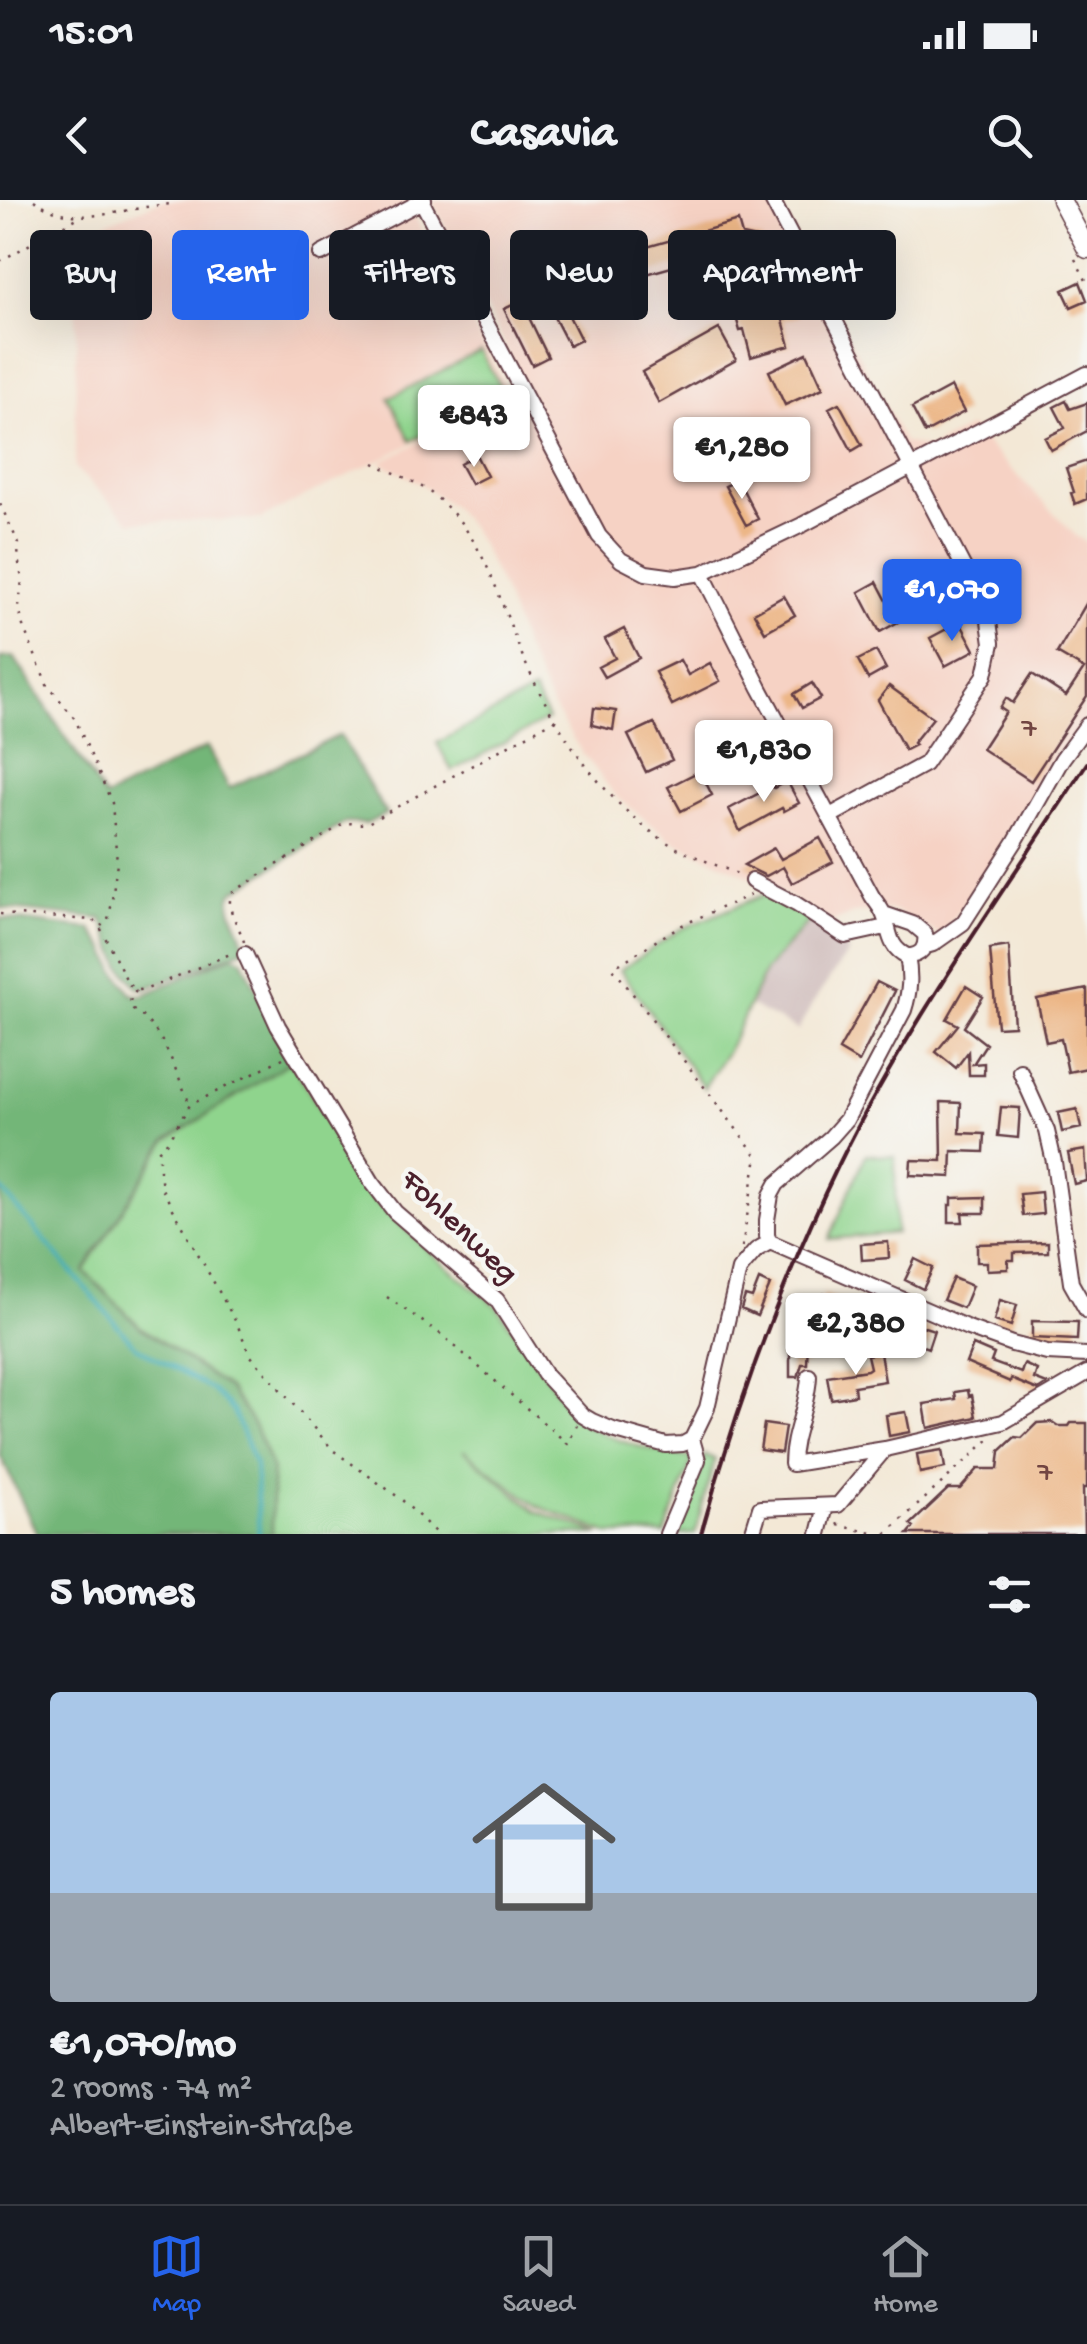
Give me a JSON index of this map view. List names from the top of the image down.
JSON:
{
  "streets": {
    "street": ["Fohlenweg"]
  },
  "house_numbers": ["7", "7"],
  "page": {
    "status": "15:01",
    "header": "Casavia",
    "chip": [
      "Buy",
      "Rent",
      "Filters",
      "New",
      "Apartment"
    ],
    "price": [
      "€843",
      "€1,280",
      "€1,070",
      "€1,830",
      "€2,380"
    ],
    "heading": "5 homes",
    "list": [
      {
        "name": "€1,070/mo",
        "note": "2 rooms · 74 m² · Albert-Einstein-Straße"
      }
    ],
    "tabs": ["Map", "Saved", "Home"]
  }
}
